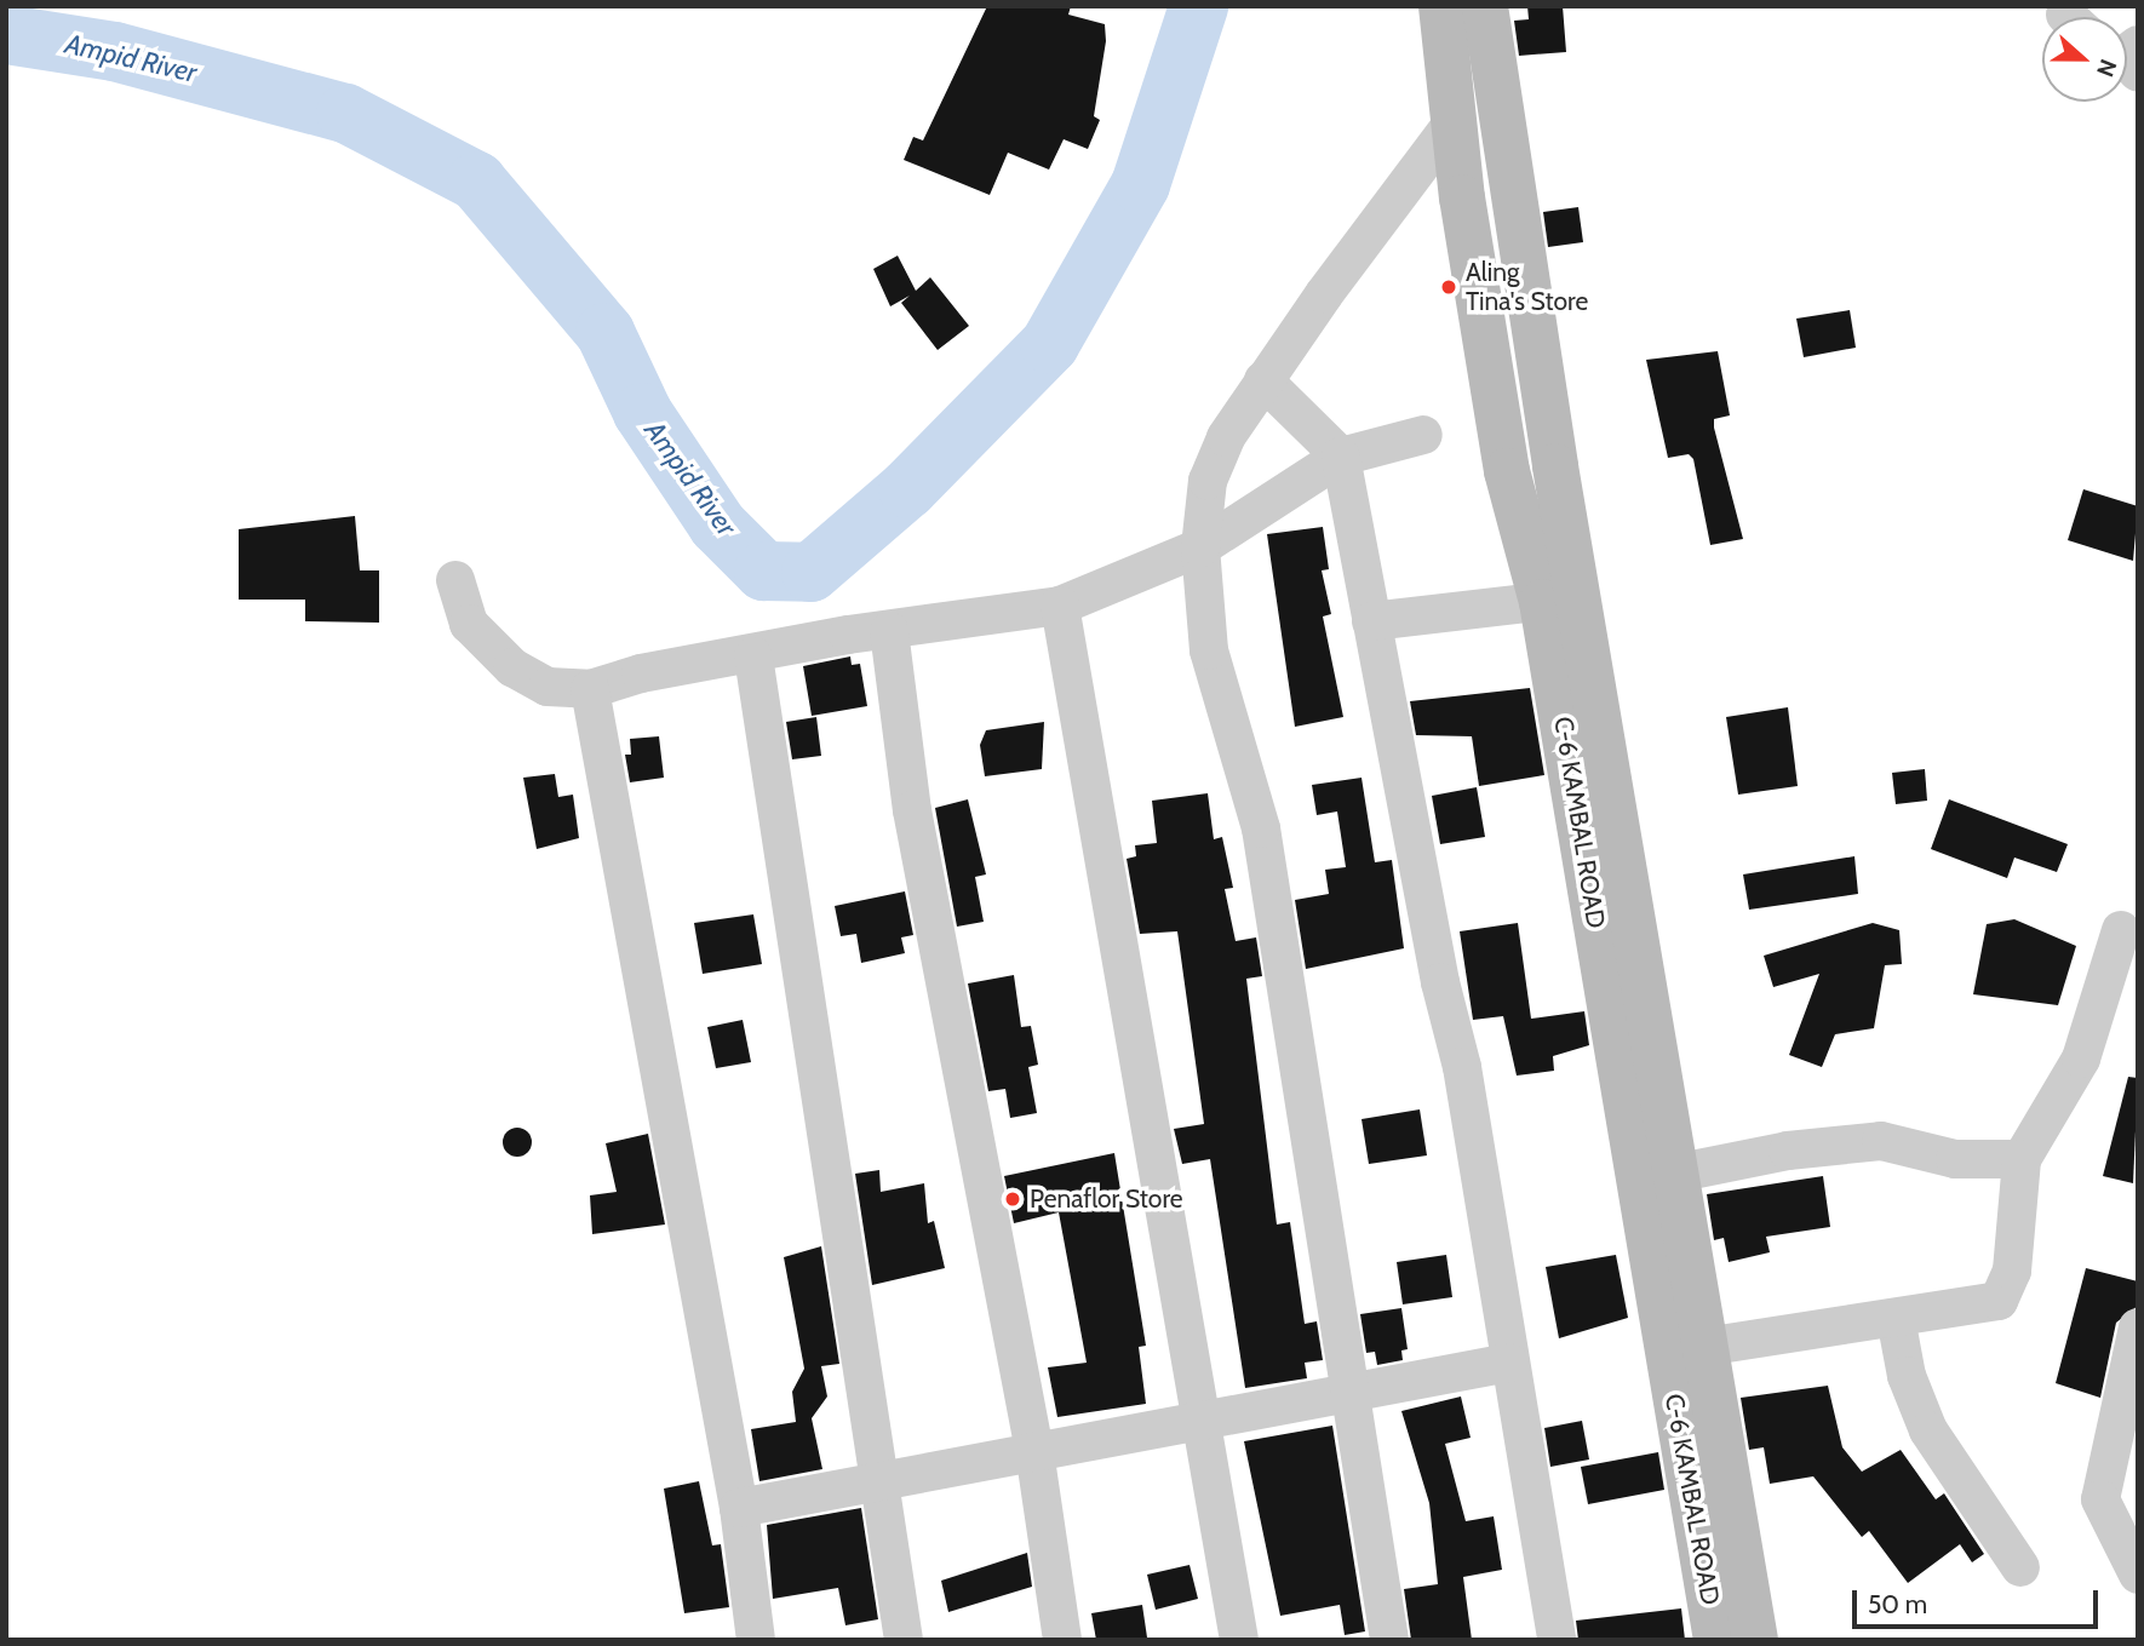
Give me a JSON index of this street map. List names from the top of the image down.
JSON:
{
  "streets": {
    "main road": ["C-6 KAMBAL ROAD"]
  },
  "water": ["Ampid River"],
  "places": ["Aling Tina's Store", "Penaflor Store"],
  "scale_bar": "50 m",
  "north": "right"
}
